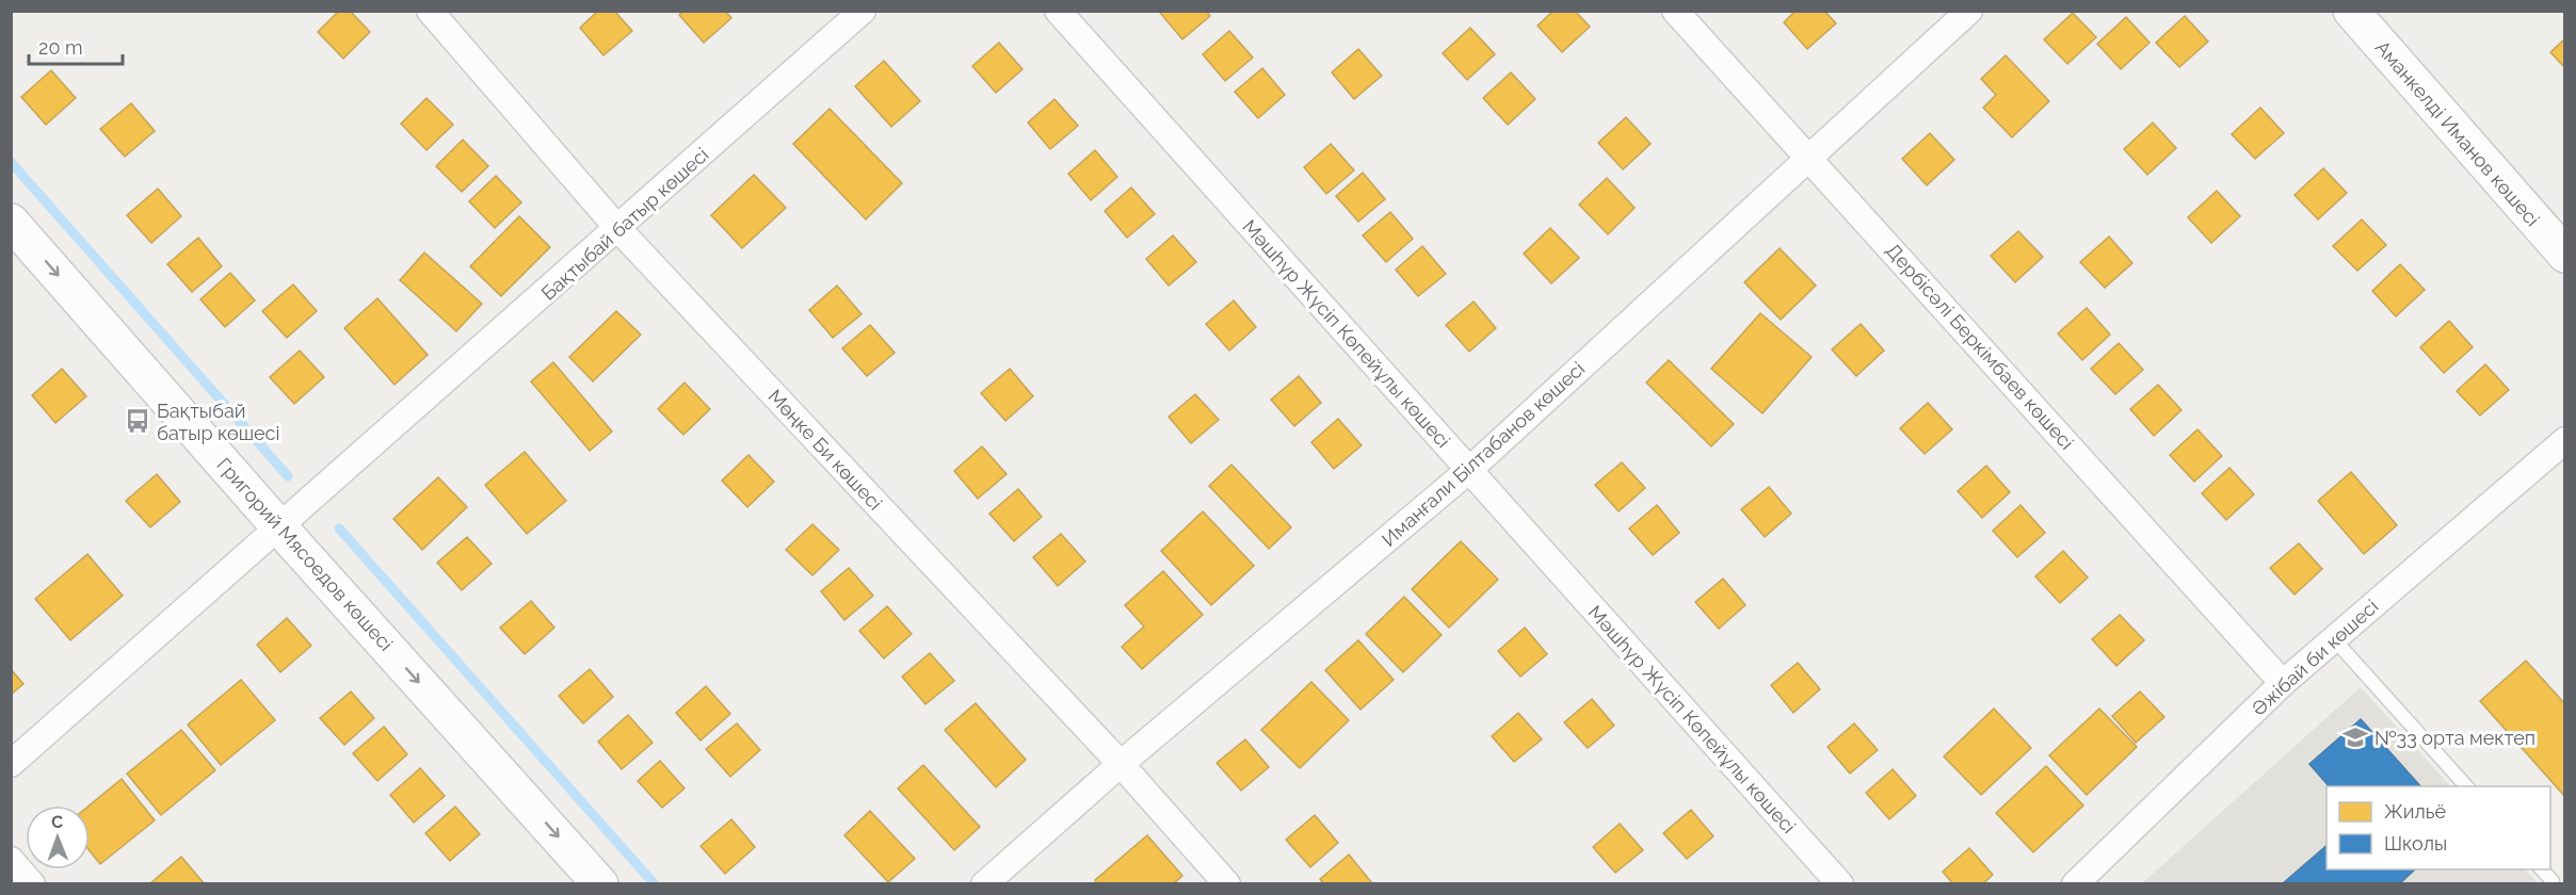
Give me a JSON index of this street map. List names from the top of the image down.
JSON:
{
  "streets": {
    "main road": ["Аманкелді Иманов көшесі", "Григорий Мясоедов көшесі"],
    "street": [
      "Бақтыбай батыр көшесі",
      "Мәшһүр Жүсіп Көпейұлы көшесі",
      "Дербісәлі Беркімбаев көшесі",
      "Мөңке Би көшесі",
      "Иманғали Білтабанов көшесі",
      "Әжібай би көшесі"
    ]
  },
  "crossings": [
    ["Бақтыбай батыр көшесі", "Мөңке Би көшесі"],
    ["Бақтыбай батыр көшесі", "Григорий Мясоедов көшесі"],
    ["Мәшһүр Жүсіп Көпейұлы көшесі", "Иманғали Білтабанов көшесі"],
    ["Дербісәлі Беркімбаев көшесі", "Иманғали Білтабанов көшесі"],
    ["Дербісәлі Беркімбаев көшесі", "Әжібай би көшесі"],
    ["Мөңке Би көшесі", "Иманғали Білтабанов көшесі"]
  ],
  "one_way": ["Григорий Мясоедов көшесі"],
  "places": {
    "bus stop": ["Бақтыбай батыр көшесі"],
    "school or university": ["№33 орта мектеп"]
  },
  "legend": ["Жильё", "Школы"],
  "scale_bar": "20 m",
  "north": "top"
}
